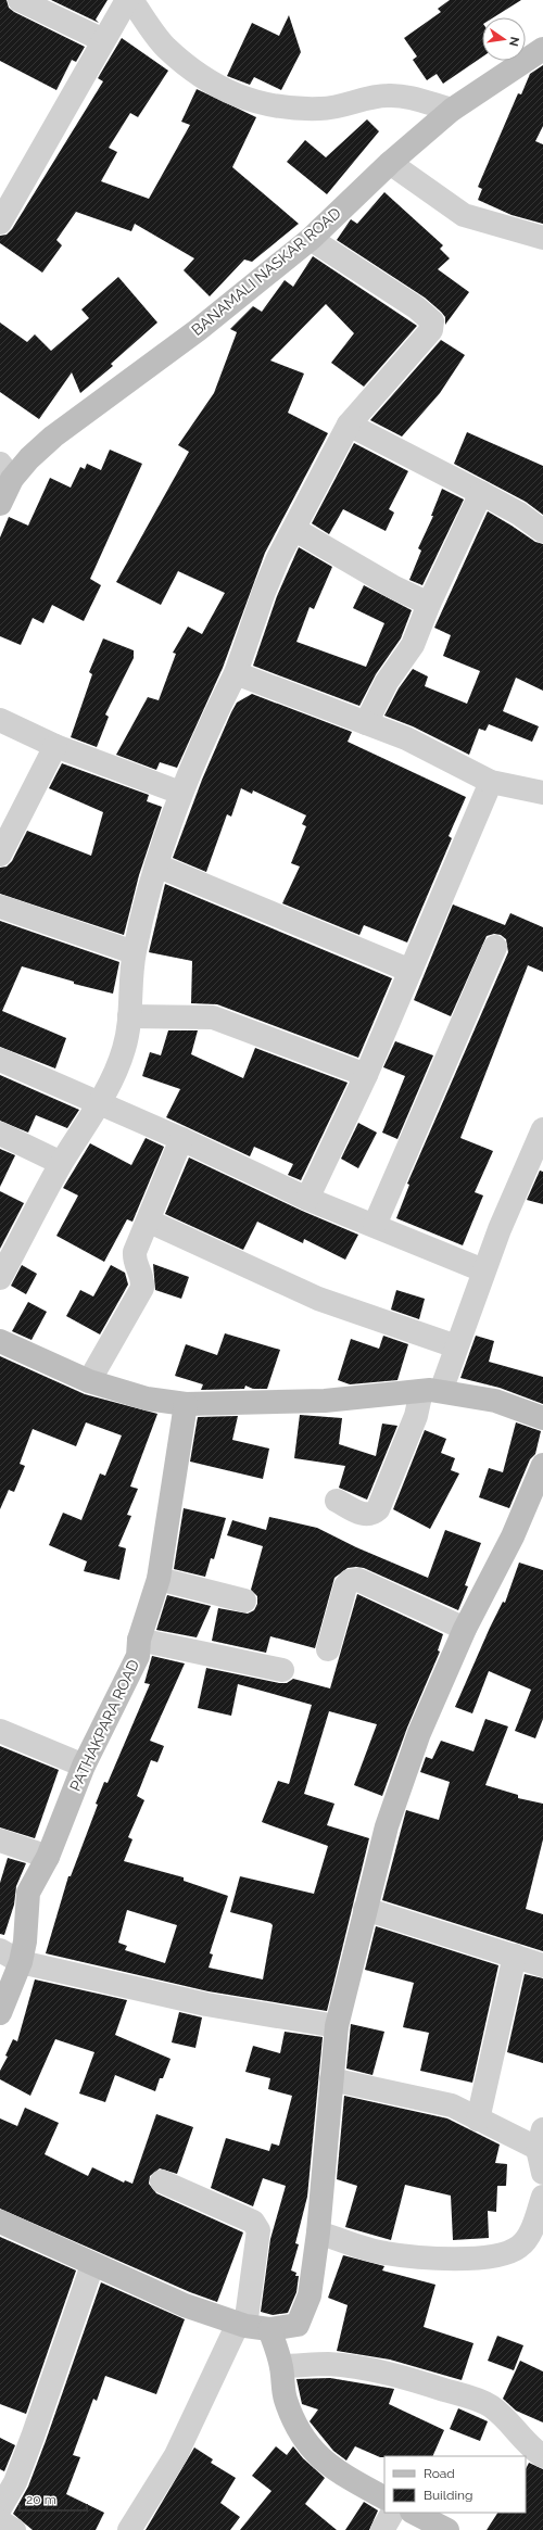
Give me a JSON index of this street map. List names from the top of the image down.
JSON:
{
  "streets": {
    "street": ["BANAMALI NASKAR ROAD", "PATHAKPARA ROAD"]
  },
  "legend": ["Road", "Building"],
  "scale_bar": "20 m",
  "north": "right"
}
